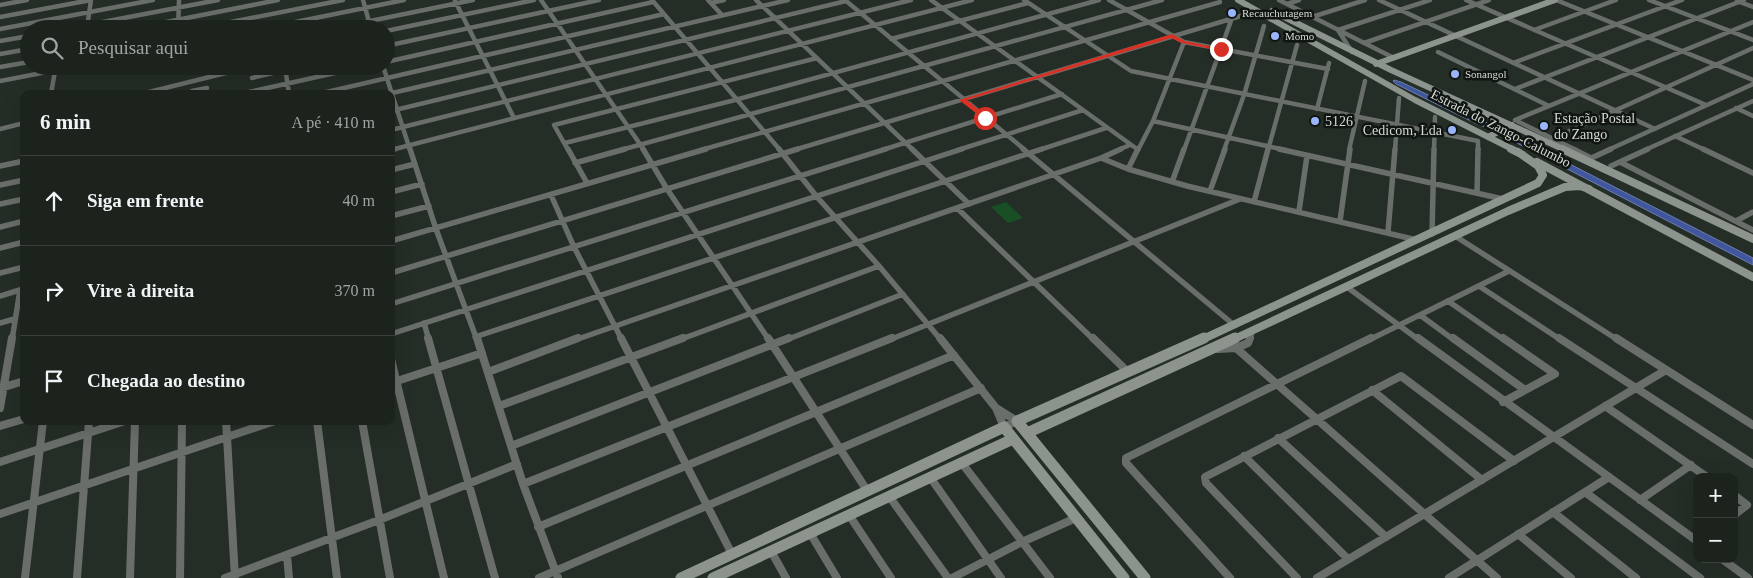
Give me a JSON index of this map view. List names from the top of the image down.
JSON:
{
  "streets": {
    "main road": ["Estrada do Zango-Calumbo"]
  },
  "places": [
    "Recauchutagem",
    "Momo",
    "Sonangol",
    "5126",
    "Estação Postal do Zango",
    "Cedicom, Lda"
  ],
  "page": {
    "search": "Pesquisar aqui",
    "heading": ["6 min", "A pé · 410 m"],
    "list": [
      ["Siga em frente", "40 m"],
      ["Vire à direita", "370 m"],
      "Chegada ao destino"
    ],
    "map_buttons": ["+", "−"]
  }
}
